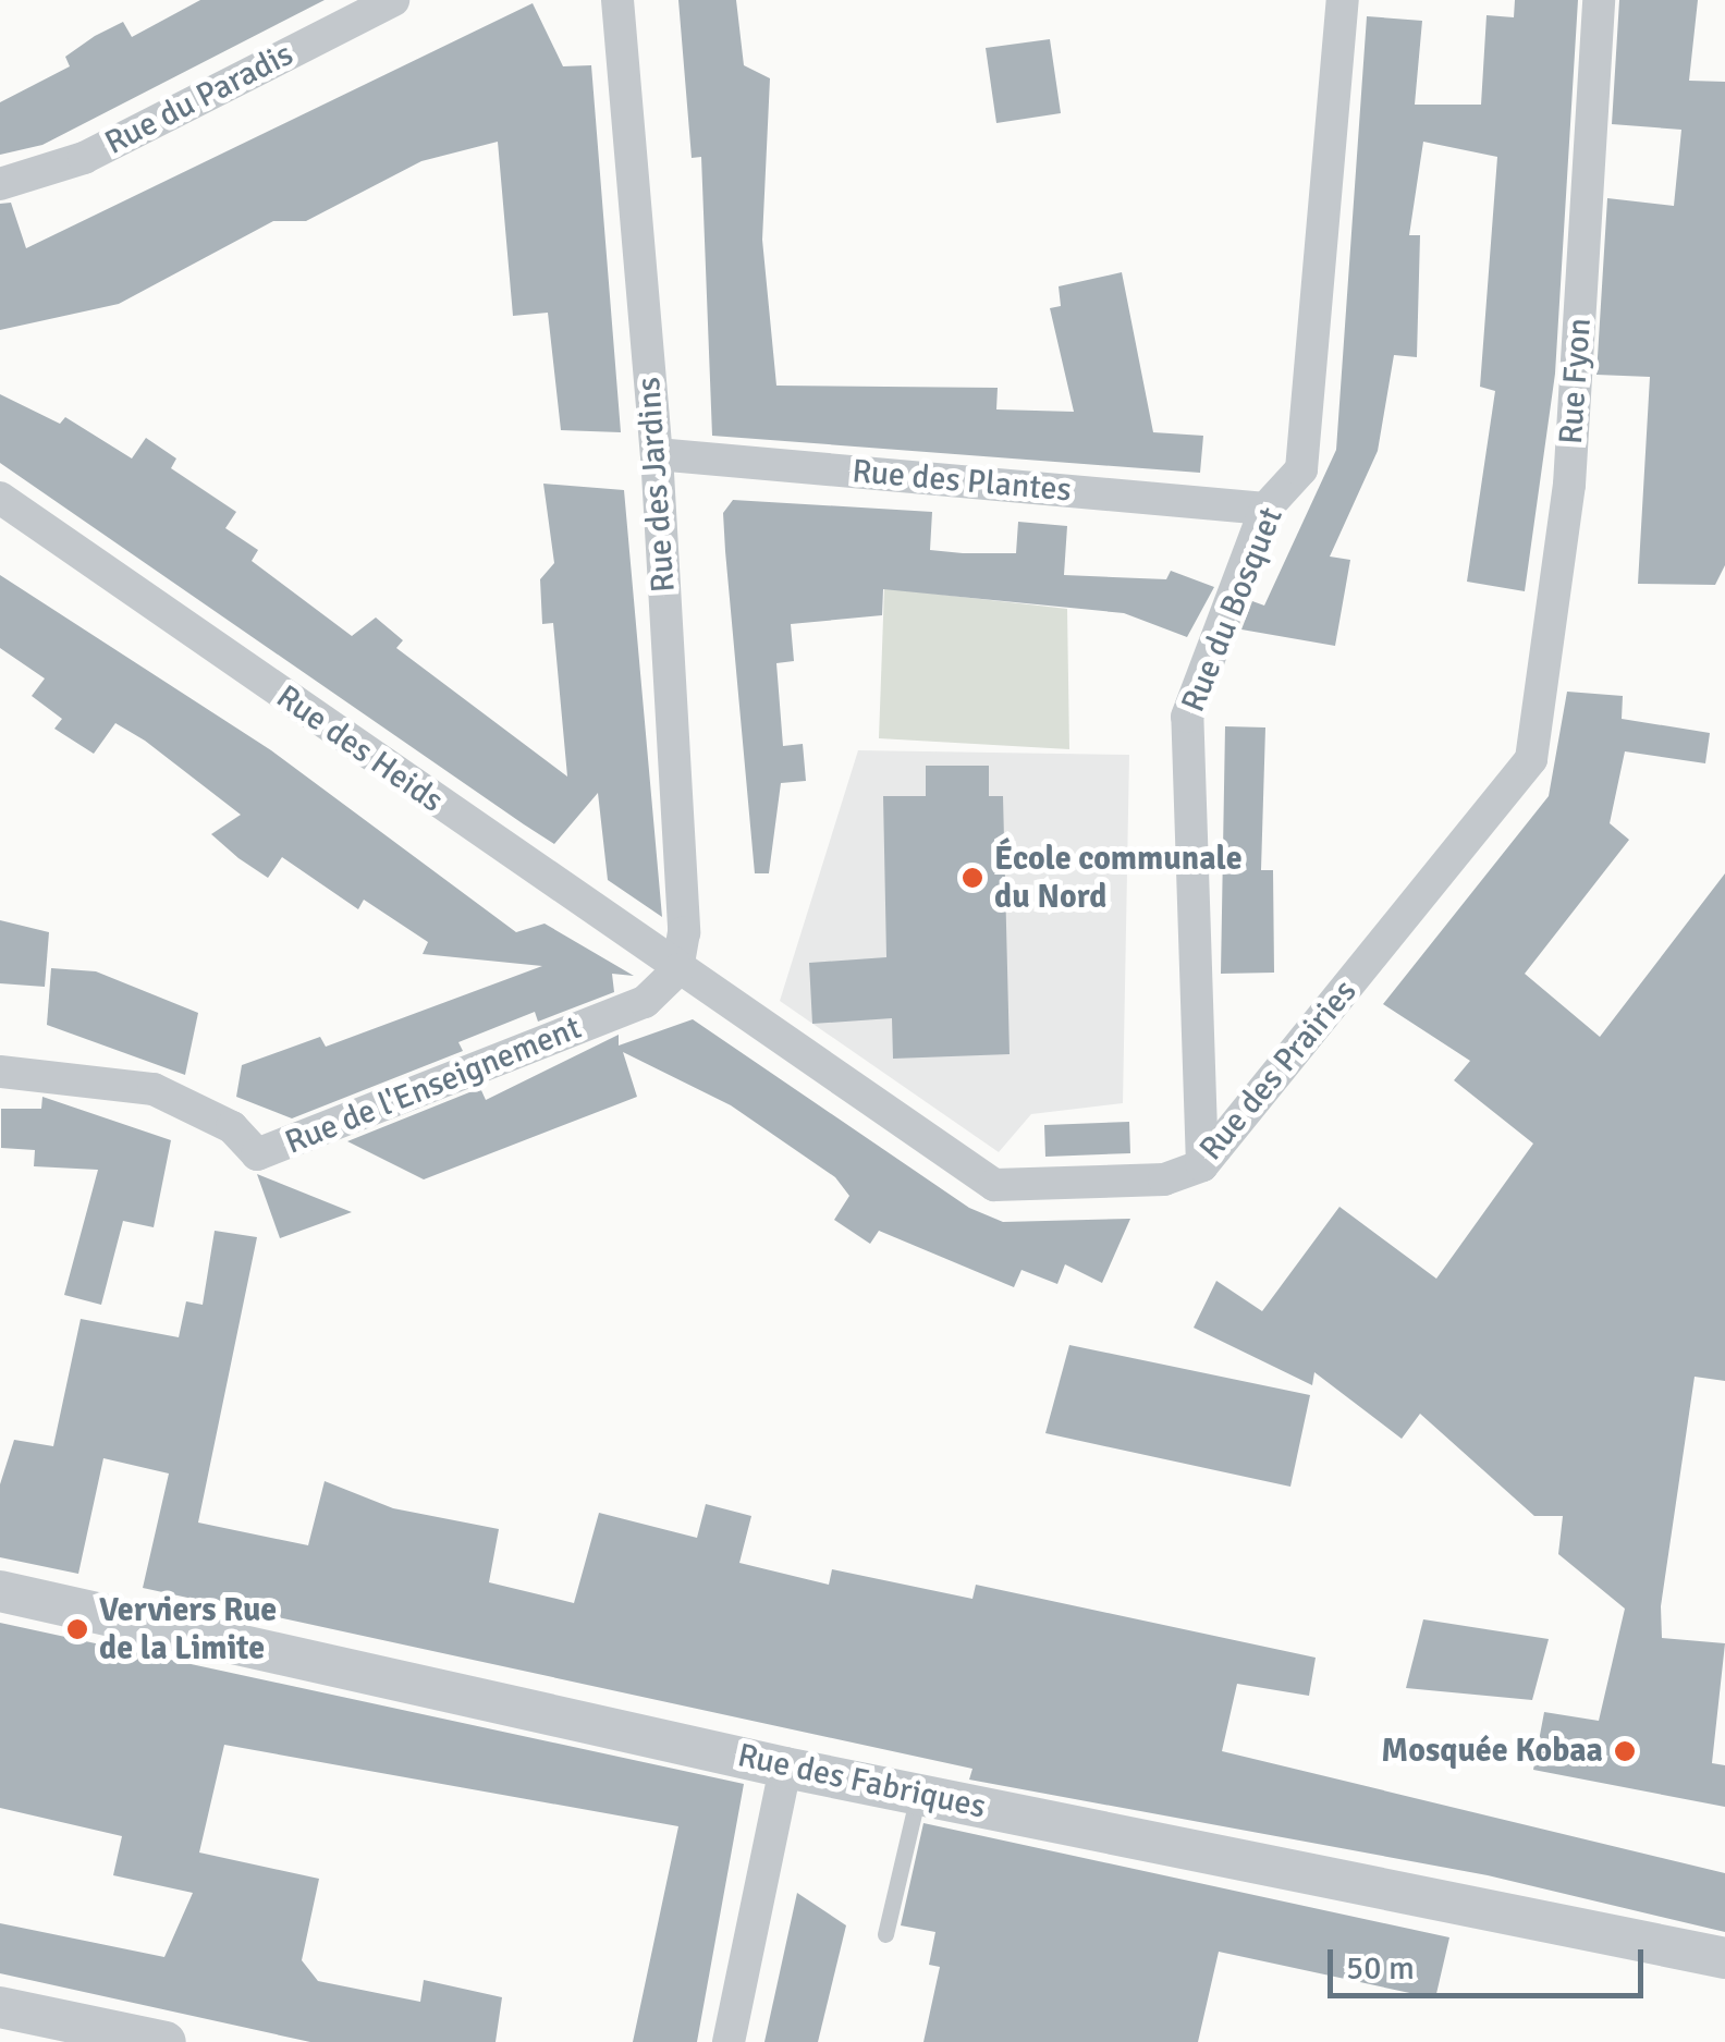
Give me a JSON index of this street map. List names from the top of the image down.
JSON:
{
  "streets": {
    "street": [
      "Rue du Paradis",
      "Rue Fyon",
      "Rue des Plantes",
      "Rue des Jardins",
      "Rue du Bosquet",
      "Rue des Heids",
      "Rue des Prairies",
      "Rue de l'Enseignement",
      "Rue des Fabriques"
    ]
  },
  "crossings": [
    ["Rue Fyon", "Rue des Prairies"],
    ["Rue des Plantes", "Rue des Jardins"],
    ["Rue des Plantes", "Rue du Bosquet"],
    ["Rue des Jardins", "Rue des Heids"],
    ["Rue des Jardins", "Rue de l'Enseignement"],
    ["Rue du Bosquet", "Rue des Prairies"],
    ["Rue des Heids", "Rue des Prairies"],
    ["Rue des Heids", "Rue de l'Enseignement"]
  ],
  "places": ["École communale du Nord", "Verviers Rue de la Limite", "Mosquée Kobaa"],
  "scale_bar": "50 m"
}
